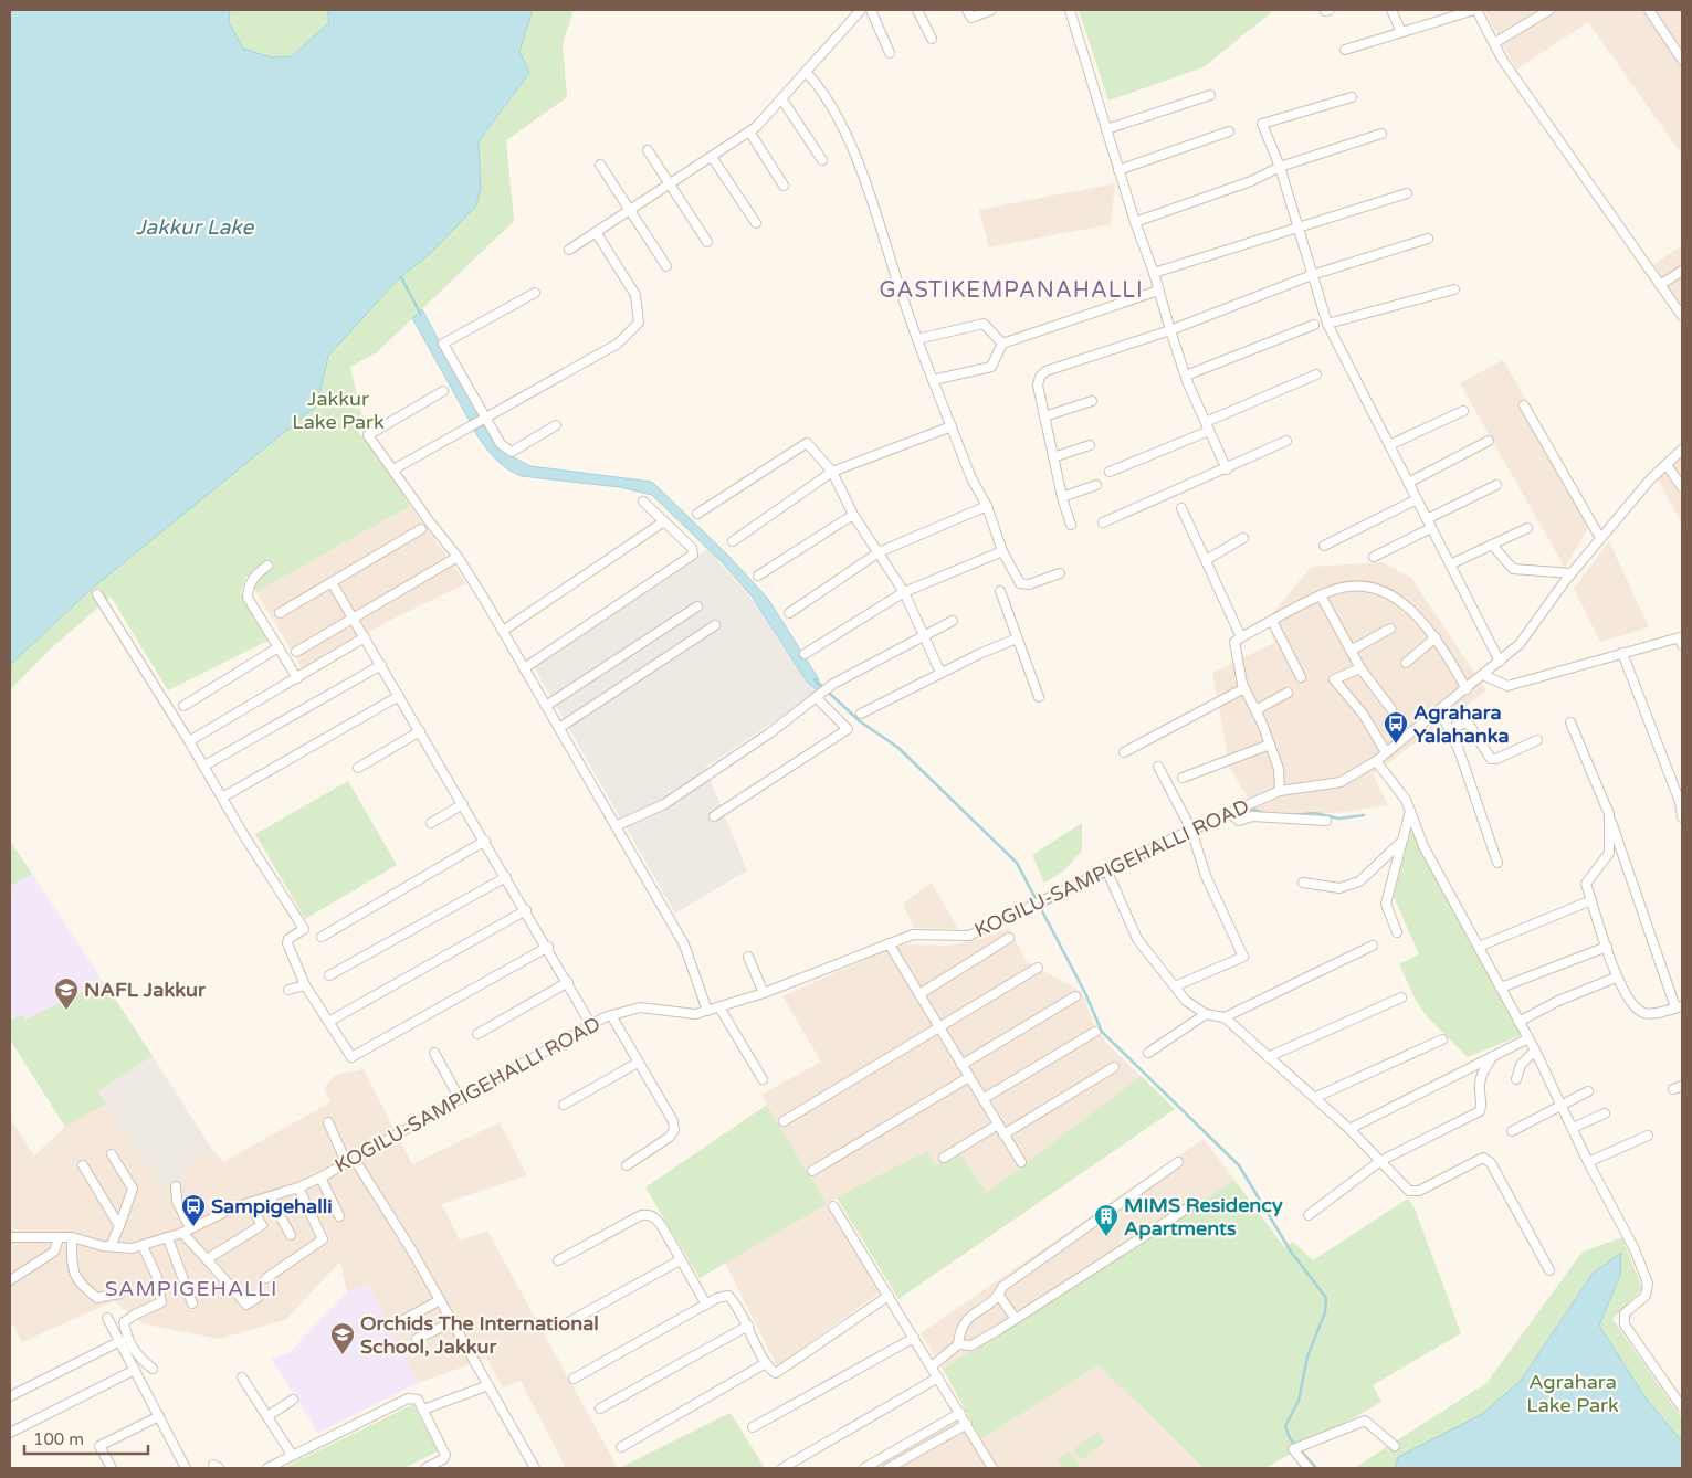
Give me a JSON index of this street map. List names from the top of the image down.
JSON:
{
  "streets": {
    "street": ["KOGILU-SAMPIGEHALLI ROAD"]
  },
  "districts": ["GASTIKEMPANAHALLI", "SAMPIGEHALLI"],
  "water": ["Jakkur Lake"],
  "parks": ["Jakkur Lake Park", "Agrahara Lake Park"],
  "places": {
    "bus stop": ["Agrahara Yalahanka", "Sampigehalli"],
    "school or university": ["NAFL Jakkur", "Orchids The International School, Jakkur"],
    "building": ["MIMS Residency Apartments"]
  },
  "scale_bar": "100 m"
}
